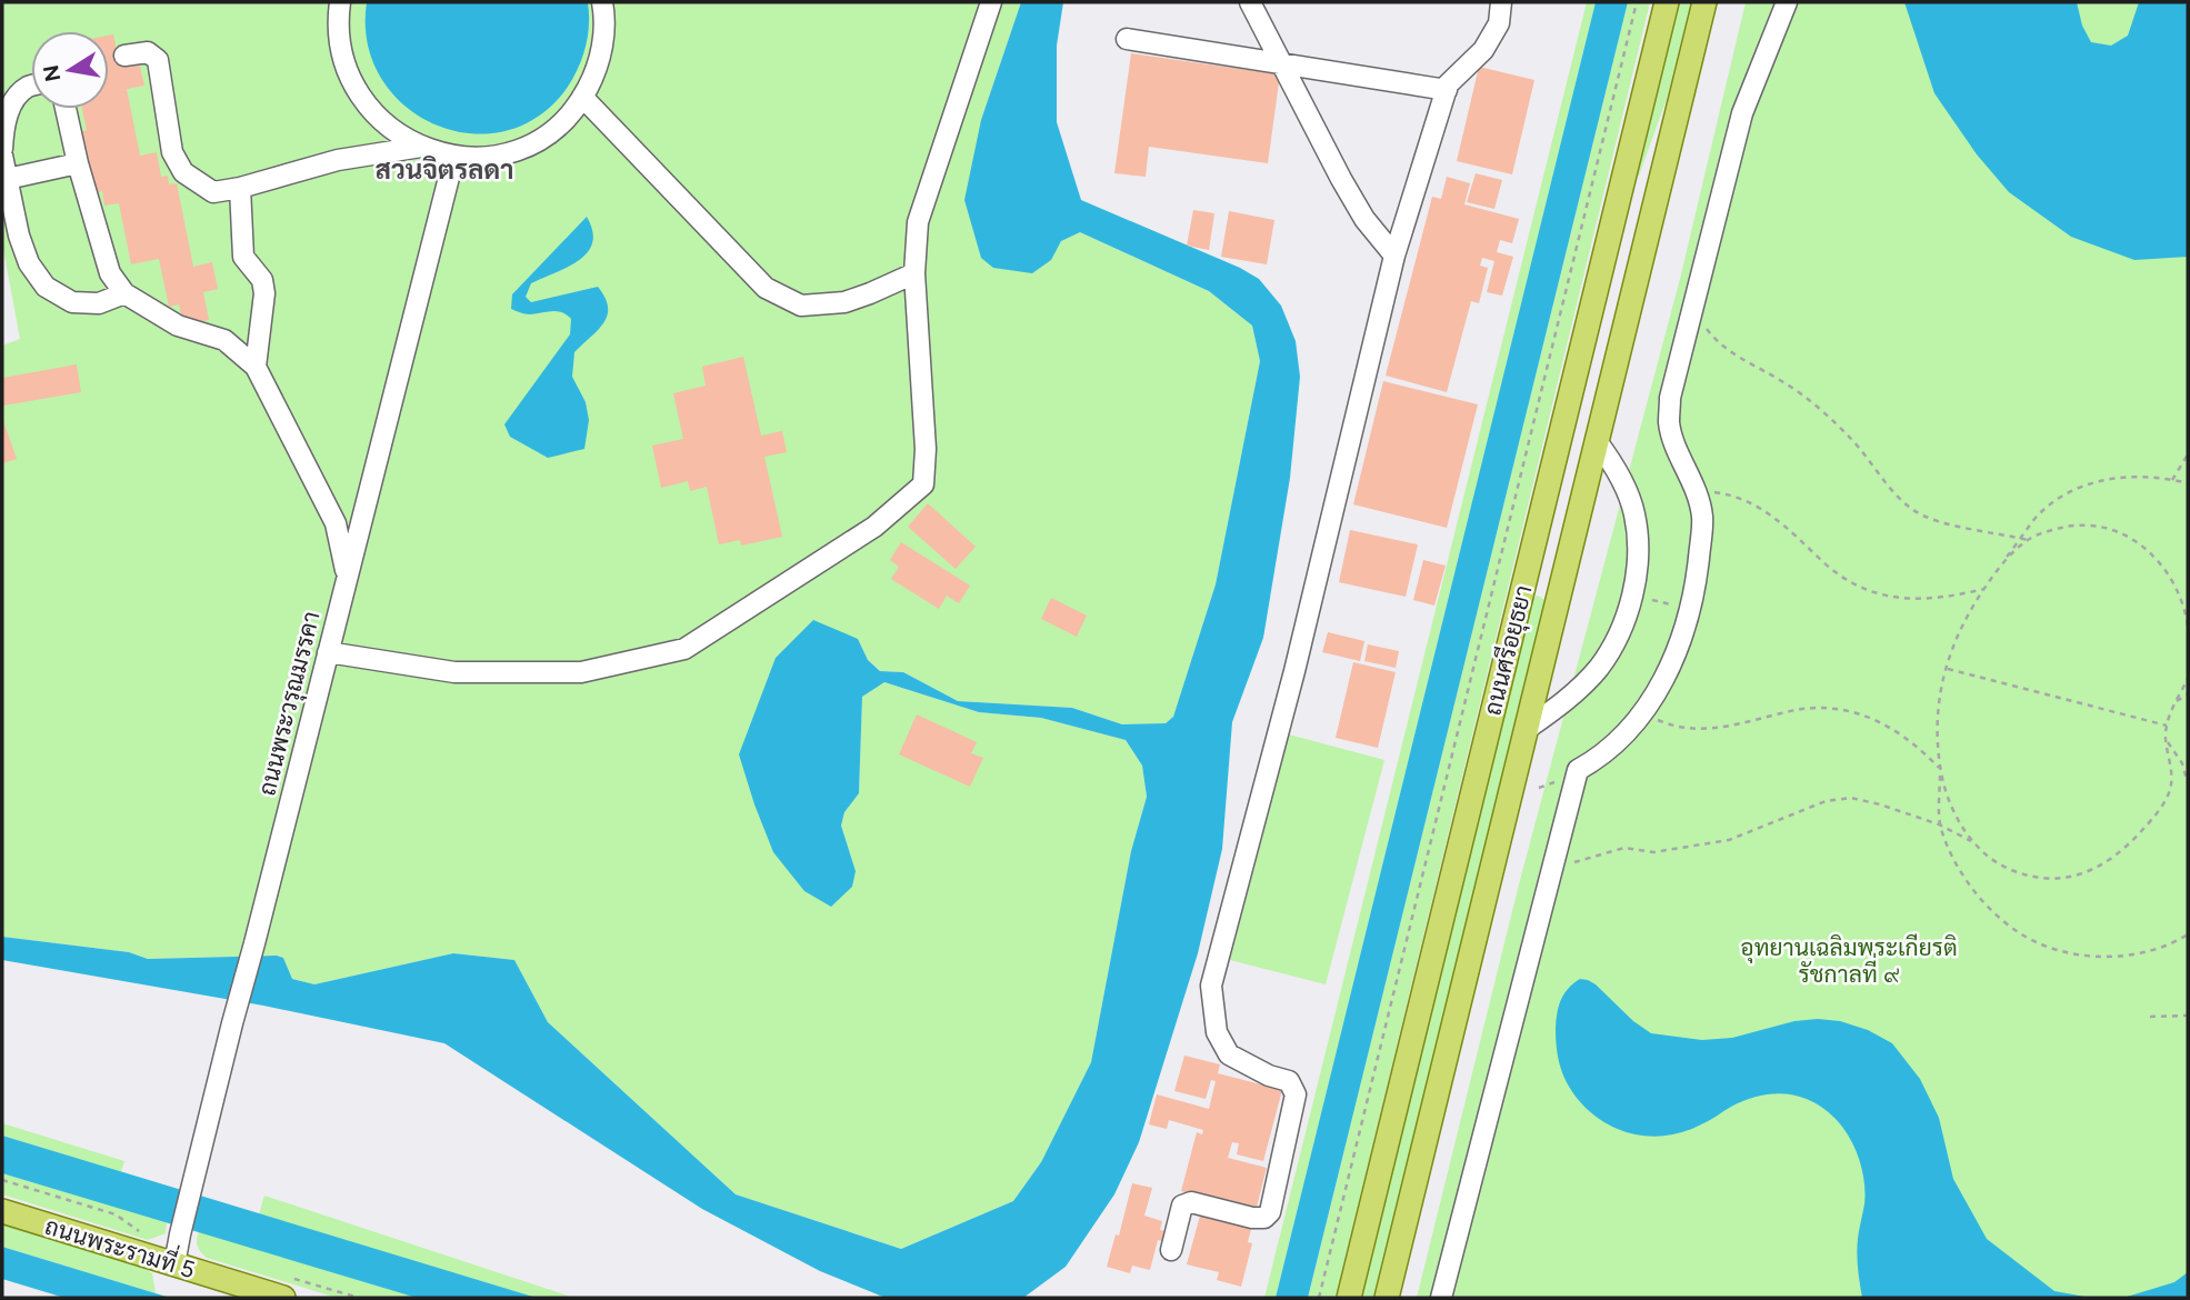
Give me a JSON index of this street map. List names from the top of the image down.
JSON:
{
  "streets": {
    "main road": ["ถนนศรีอยุธยา", "ถนนพระรามที่ 5"],
    "street": ["ถนนพระวรุณมรรคา"]
  },
  "crossings": [
    ["ถนนพระวรุณมรรคา", "ถนนพระรามที่ 5"]
  ],
  "districts": ["สวนจิตรลดา"],
  "parks": ["อุทยานเฉลิมพระเกียรติ รัชกาลที่ ๙"],
  "north": "left"
}
